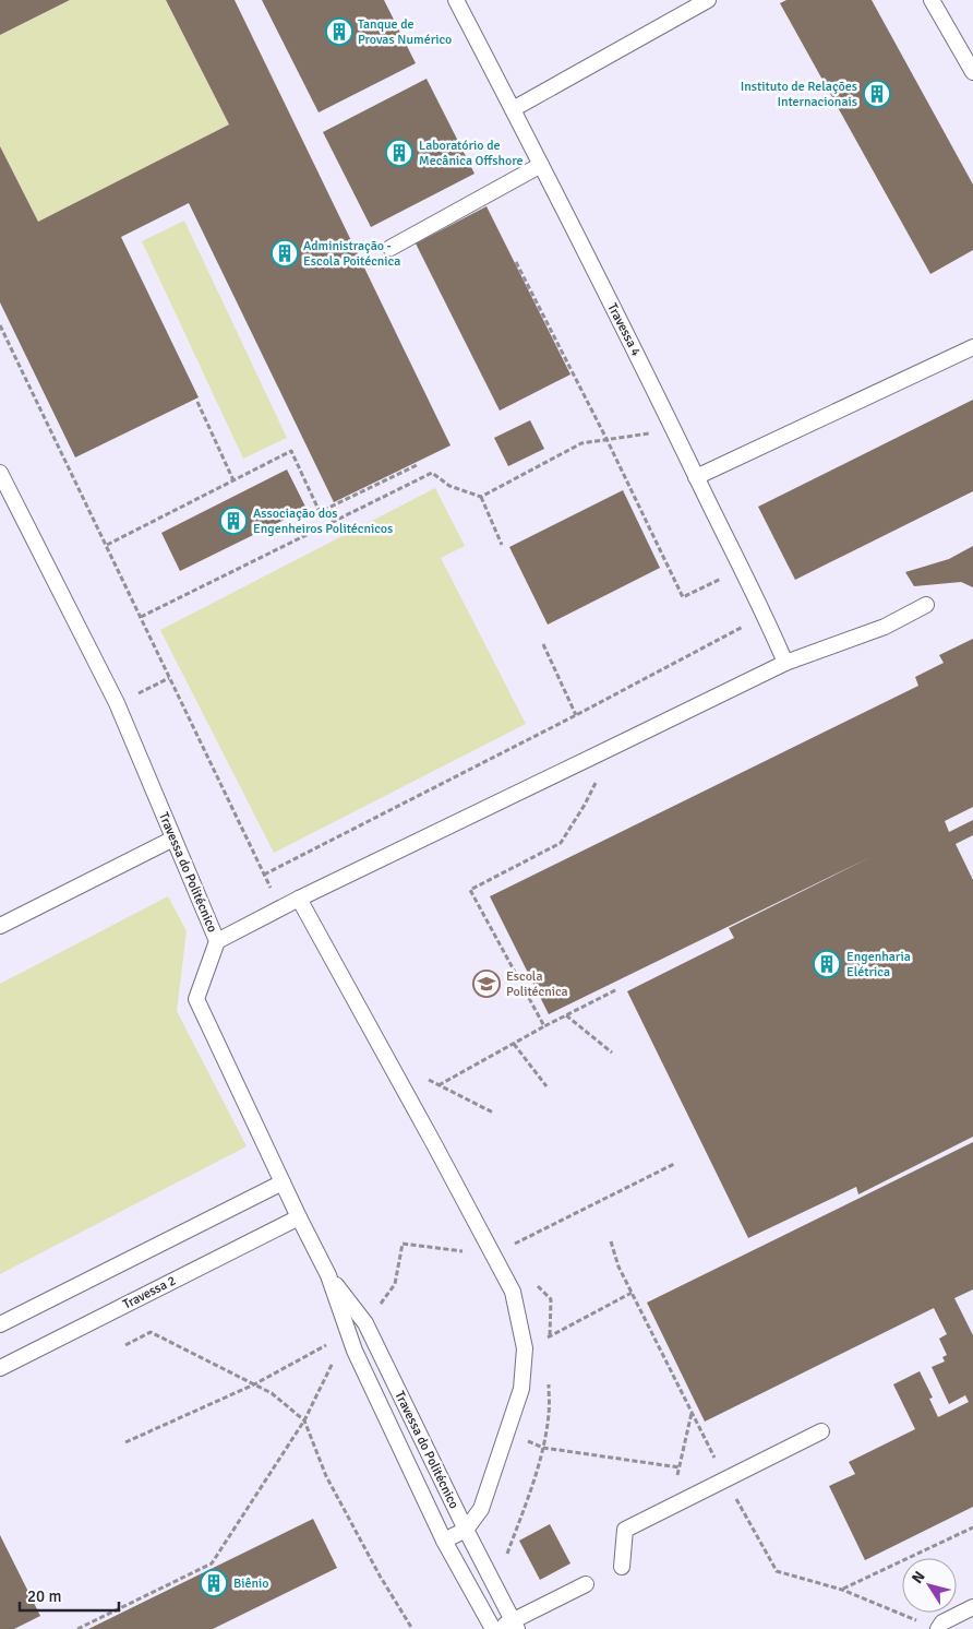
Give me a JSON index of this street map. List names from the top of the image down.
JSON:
{
  "streets": {
    "lane": ["Travessa 4", "Travessa do Politécnico", "Travessa 2"]
  },
  "crossings": [
    ["Travessa do Politécnico", "Travessa 2"]
  ],
  "places": {
    "building": [
      "Tanque de Provas Numérico",
      "Instituto de Relações Internacionais",
      "Laboratório de Mecânica Offshore",
      "Administração - Escola Poitécnica",
      "Associação dos Engenheiros Politécnicos",
      "Engenharia Elétrica",
      "Biênio"
    ],
    "school or university": ["Escola Politécnica"]
  },
  "scale_bar": "20 m",
  "north": "top left"
}
